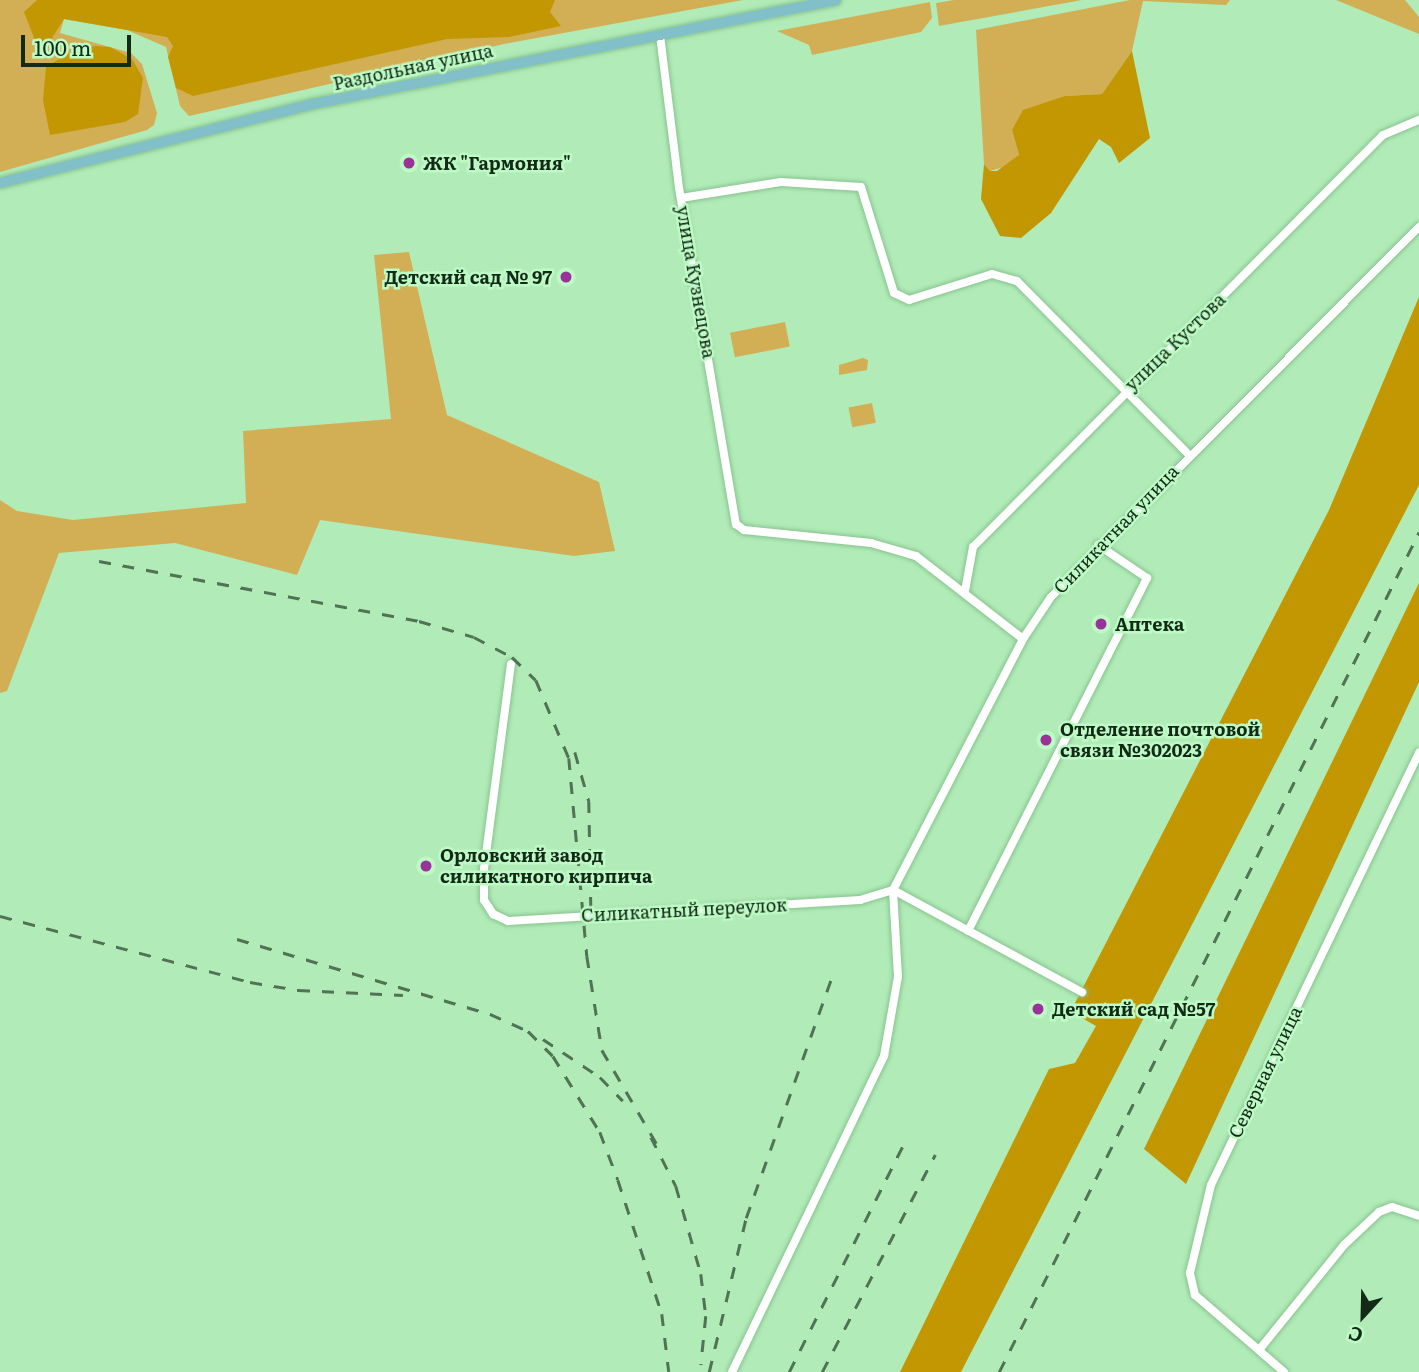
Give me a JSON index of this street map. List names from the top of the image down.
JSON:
{
  "streets": {
    "main road": ["Раздольная улица"],
    "street": [
      "улица Кузнецова",
      "улица Кустова",
      "Силикатная улица",
      "Силикатный переулок",
      "Северная улица"
    ]
  },
  "crossings": [
    ["Раздольная улица", "улица Кузнецова"],
    ["улица Кузнецова", "улица Кустова"],
    ["Силикатная улица", "Силикатный переулок"]
  ],
  "places": [
    "ЖК \"Гармония\"",
    "Детский сад № 97",
    "Аптека",
    "Отделение почтовой связи №302023",
    "Орловский завод силикатного кирпича",
    "Детский сад №57"
  ],
  "scale_bar": "100 m",
  "north": "bottom"
}
